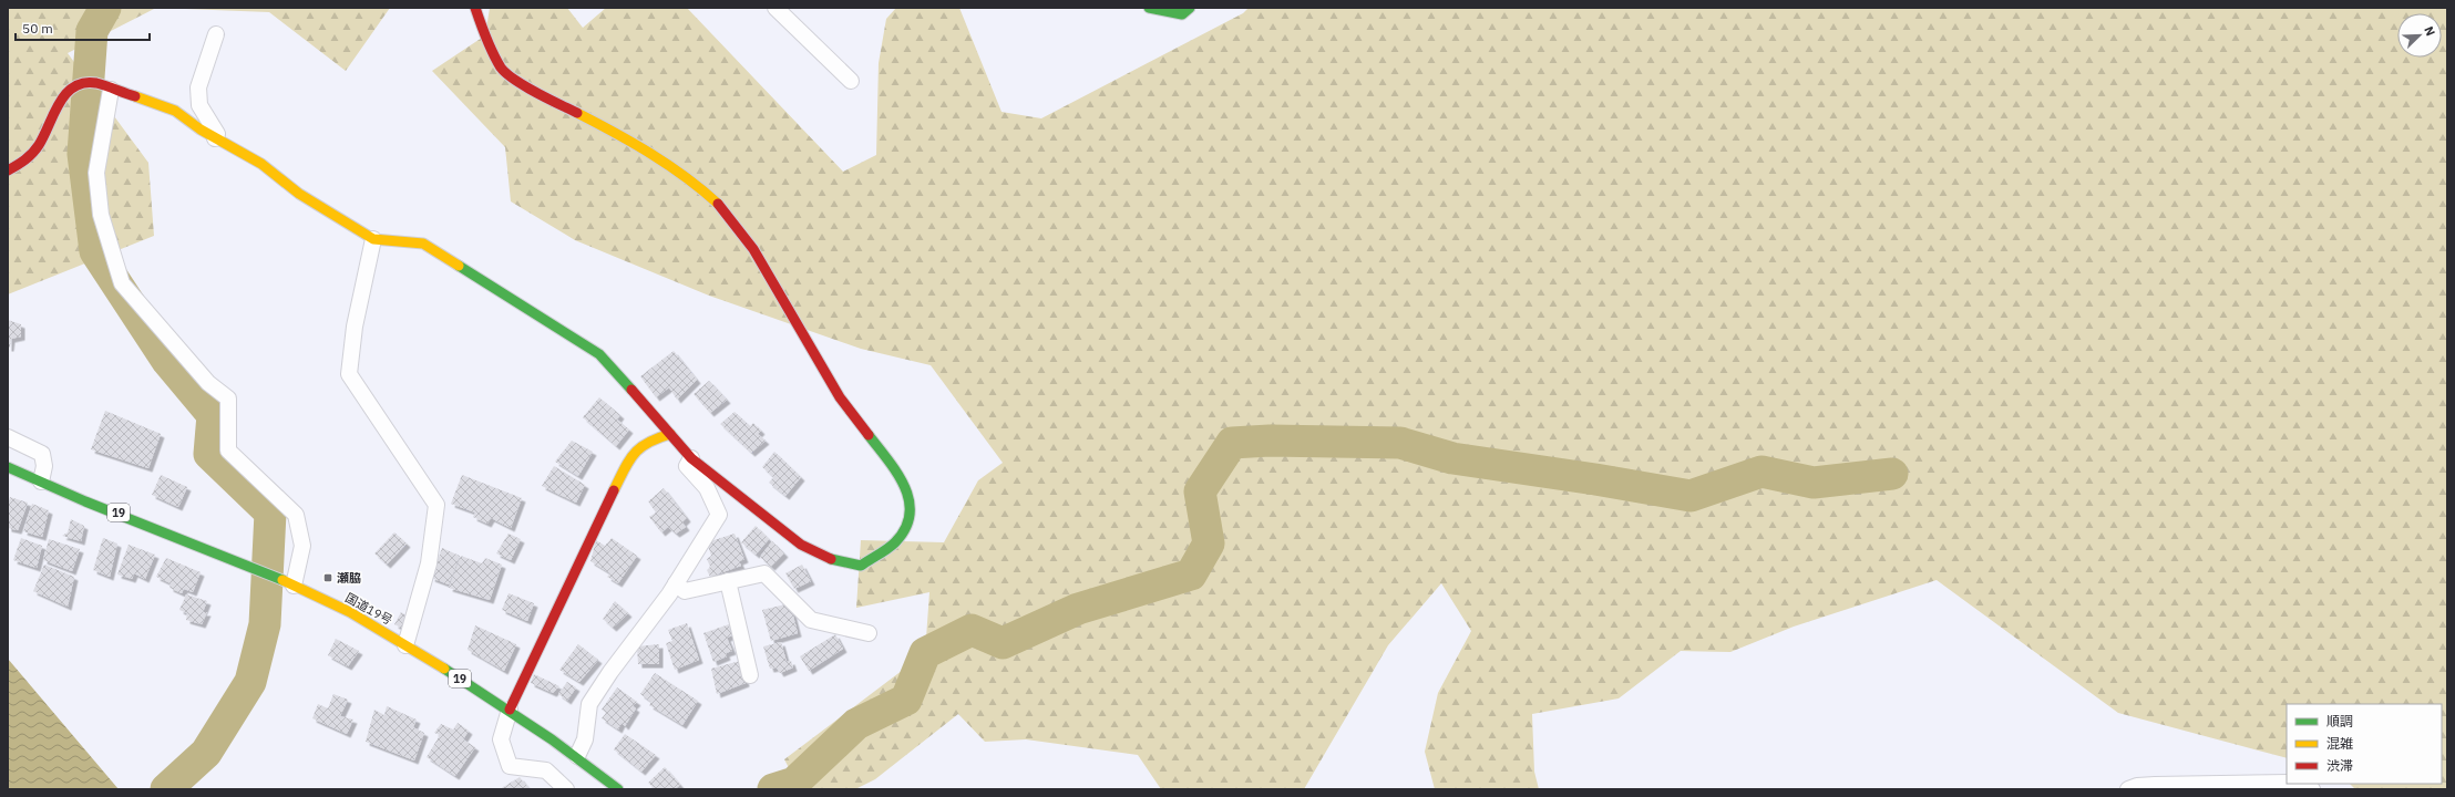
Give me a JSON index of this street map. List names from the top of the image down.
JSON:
{
  "streets": {
    "main road": ["19", "国道19号"]
  },
  "places": {
    "transit": ["瀬脇"]
  },
  "legend": ["順調", "混雑", "渋滞"],
  "scale_bar": "50 m",
  "north": "top right"
}
